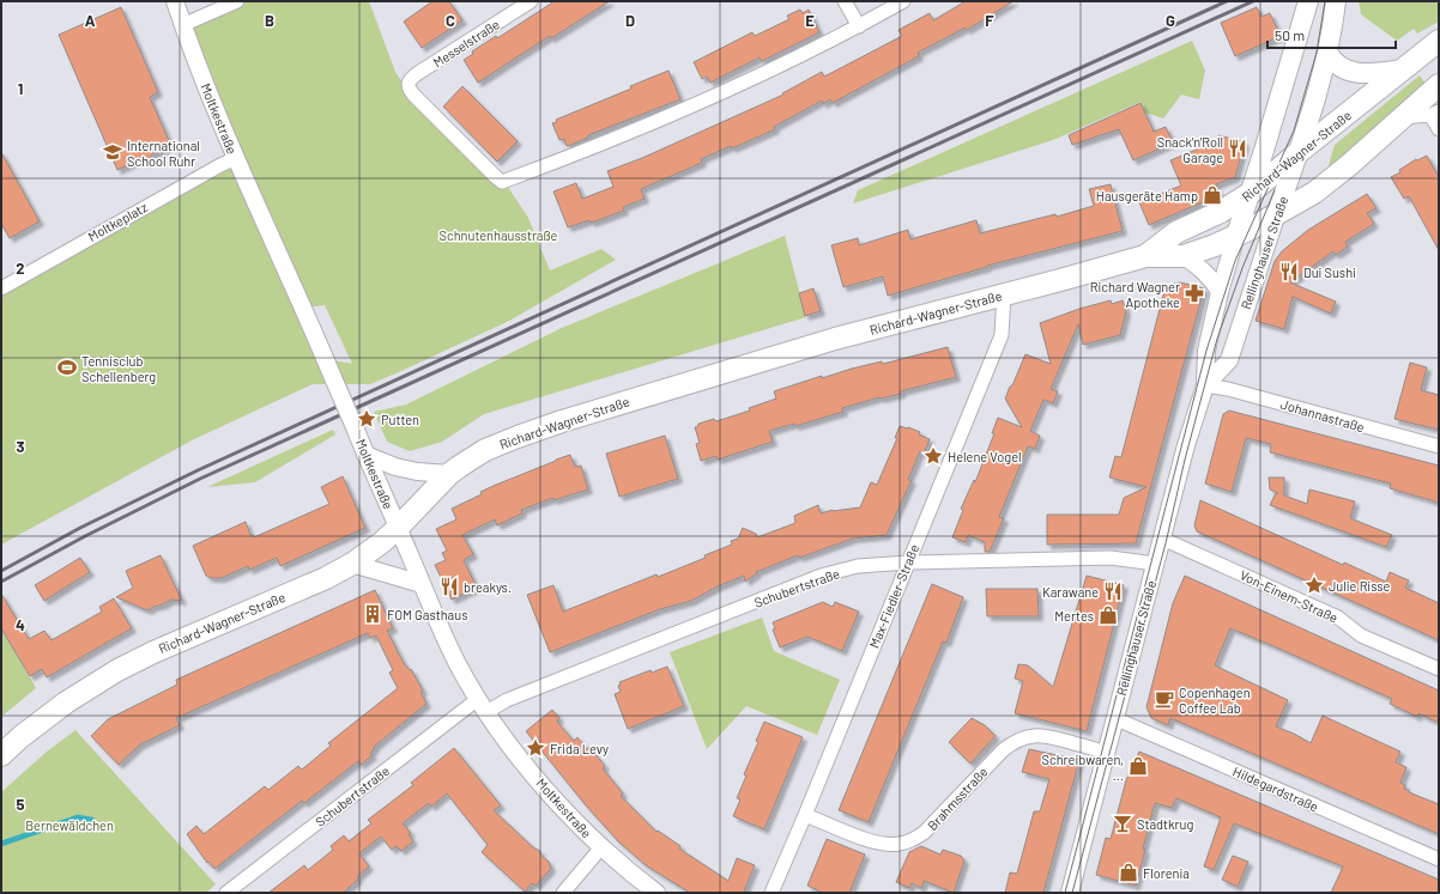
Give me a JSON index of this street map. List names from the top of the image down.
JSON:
{
  "streets": {
    "main road": ["Richard-Wagner-Straße", "Rellinghauser Straße"],
    "street": [
      "Messelstraße",
      "Moltkestraße",
      "Moltkeplatz",
      "Johannastraße",
      "Schubertstraße",
      "Max-Fiedler-Straße",
      "Von-Einem-Straße",
      "Hildegardstraße",
      "Brahmsstraße"
    ]
  },
  "crossings": [
    ["Moltkestraße", "Richard-Wagner-Straße"],
    ["Moltkestraße", "Moltkeplatz"],
    ["Moltkestraße", "Schubertstraße"],
    ["Richard-Wagner-Straße", "Rellinghauser Straße"],
    ["Richard-Wagner-Straße", "Max-Fiedler-Straße"],
    ["Rellinghauser Straße", "Johannastraße"],
    ["Rellinghauser Straße", "Schubertstraße"],
    ["Rellinghauser Straße", "Von-Einem-Straße"],
    ["Rellinghauser Straße", "Hildegardstraße"],
    ["Rellinghauser Straße", "Brahmsstraße"],
    ["Schubertstraße", "Max-Fiedler-Straße"],
    ["Max-Fiedler-Straße", "Brahmsstraße"]
  ],
  "parks": ["Schnutenhausstraße", "Bernewäldchen"],
  "places": {
    "restaurant": [
      "Snack'n'Roll Garage",
      "Dui Sushi",
      "breakys.",
      "Karawane"
    ],
    "school or university": ["International School Ruhr"],
    "shop": [
      "Hausgeräte Hamp",
      "Mertes",
      "Schreibwaren, ...",
      "Florenia"
    ],
    "pharmacy": ["Richard Wagner Apotheke"],
    "sports": ["Tennisclub Schellenberg"],
    "place": [
      "Putten",
      "Helene Vogel",
      "Julie Risse",
      "Frida Levy"
    ],
    "building": ["FOM Gasthaus"],
    "cafe": ["Copenhagen Coffee Lab"],
    "bar": ["Stadtkrug"]
  },
  "scale_bar": "50 m",
  "grid": {
    "columns": [
      "A",
      "B",
      "C",
      "D",
      "E",
      "F",
      "G"
    ],
    "rows": [
      "1",
      "2",
      "3",
      "4",
      "5"
    ]
  }
}
